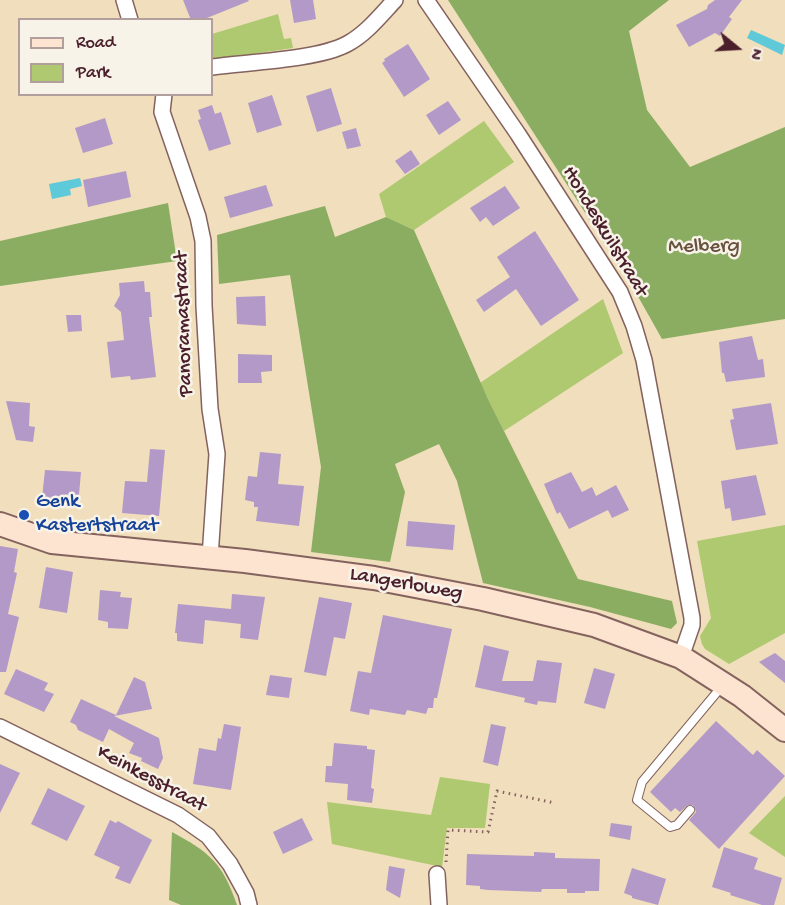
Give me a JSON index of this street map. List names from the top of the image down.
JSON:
{
  "streets": {
    "street": [
      "Hondeskuilstraat",
      "Panoramastraat",
      "Langerloweg",
      "Keinkesstraat"
    ]
  },
  "crossings": [
    ["Hondeskuilstraat", "Langerloweg"],
    ["Panoramastraat", "Langerloweg"]
  ],
  "parks": ["Melberg"],
  "places": ["Genk Kastertstraat"],
  "legend": ["Road", "Park"],
  "north": "right"
}
